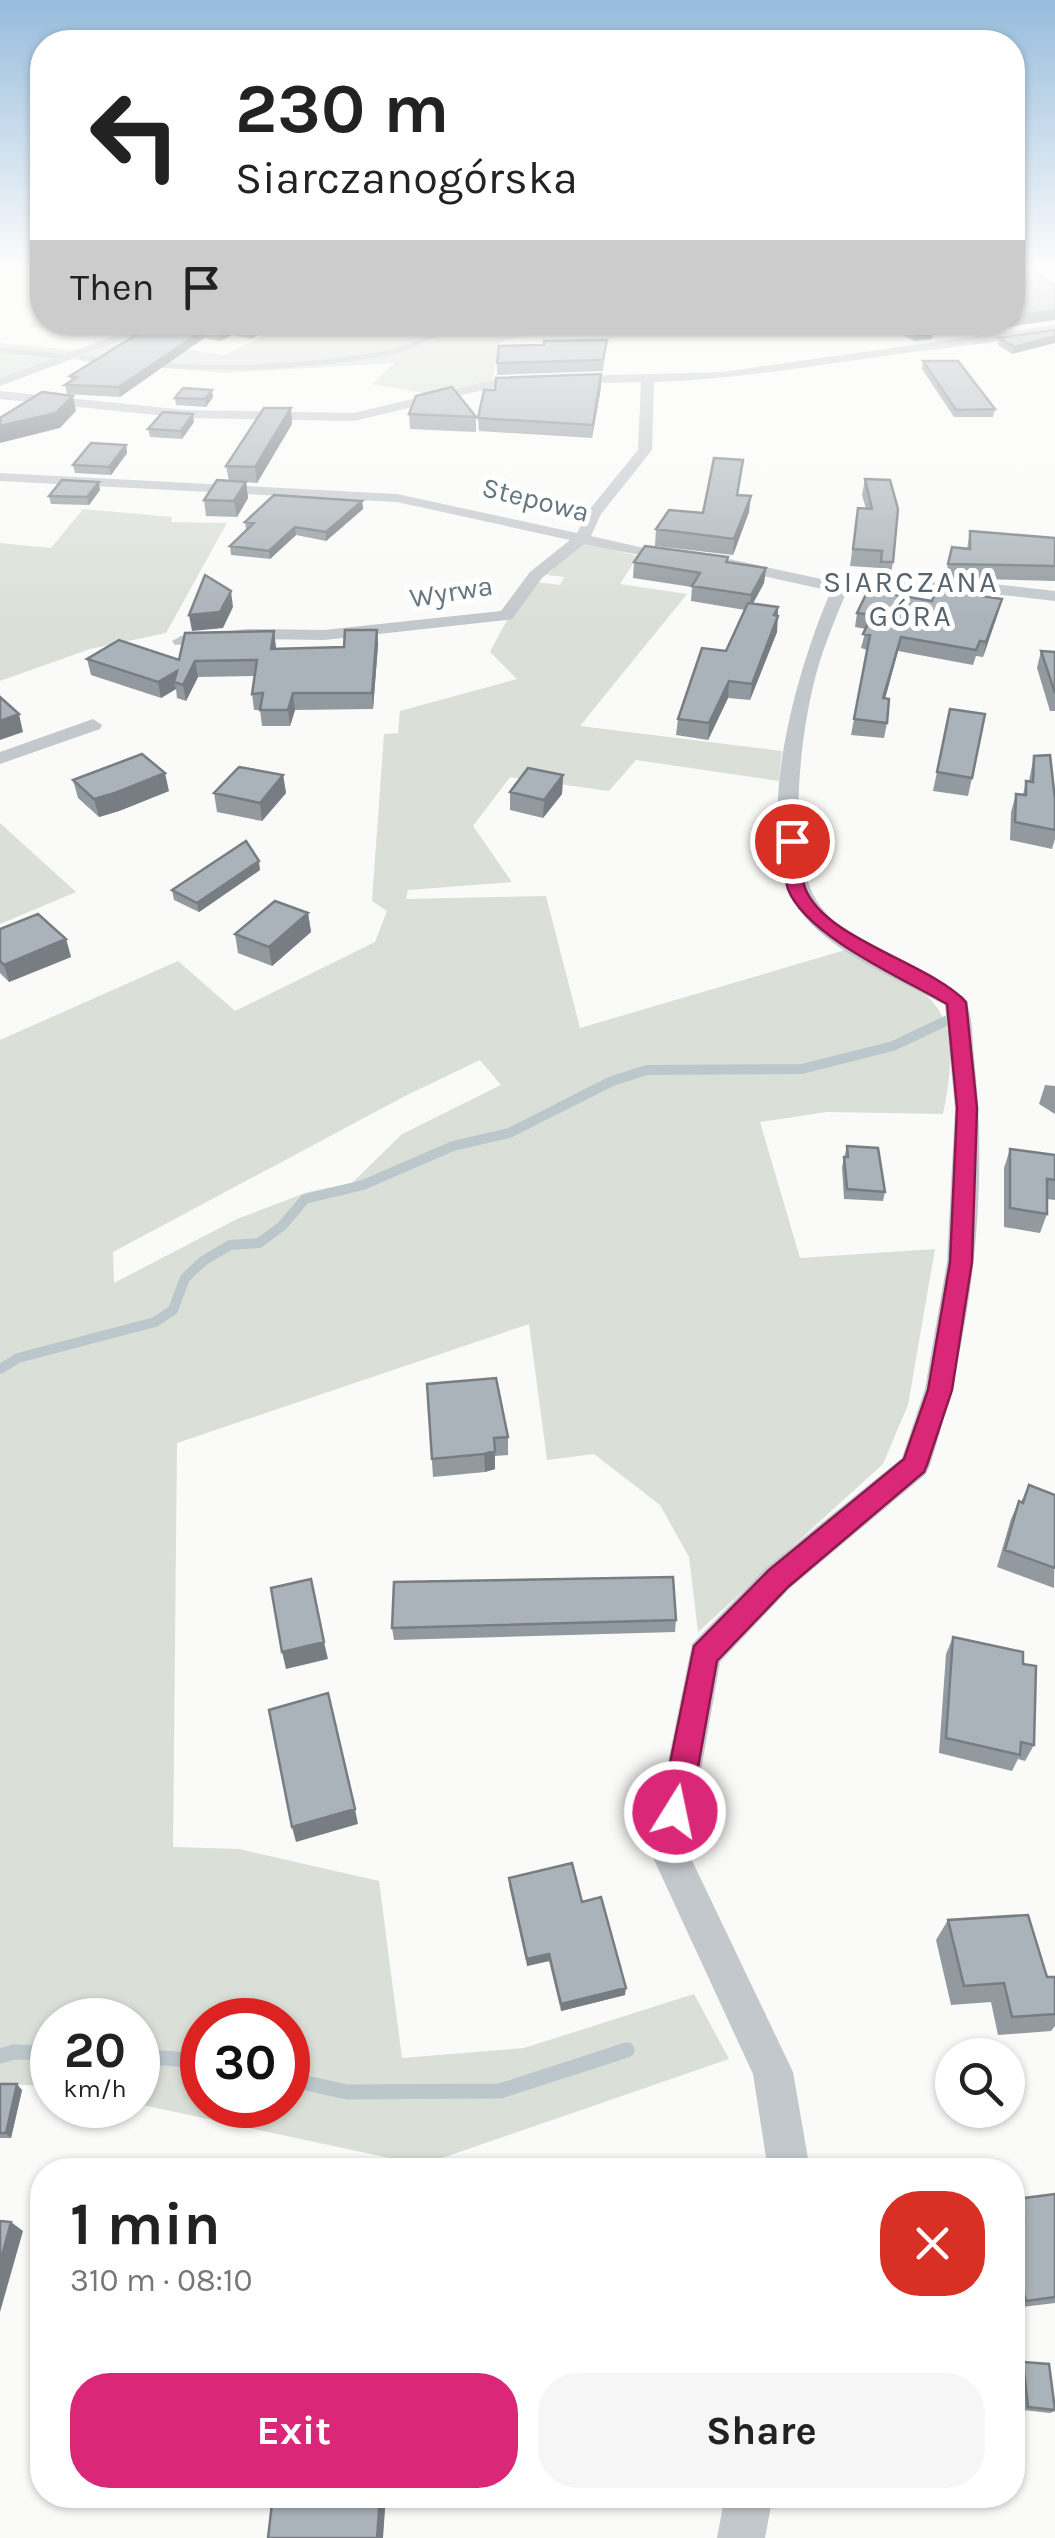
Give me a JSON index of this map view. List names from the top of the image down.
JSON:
{
  "streets": {
    "street": ["Stepowa", "Wyrwa"]
  },
  "crossings": [
    ["Stepowa", "Wyrwa"]
  ],
  "districts": ["SIARCZANA GÓRA"],
  "page": {
    "turn": ["230 m", "Siarczanogórska"],
    "then": "Then",
    "speed": "20 km/h",
    "limit": "30",
    "heading": ["1 min", "310 m · 08:10"],
    "buttons": ["Exit", "Share"]
  }
}
